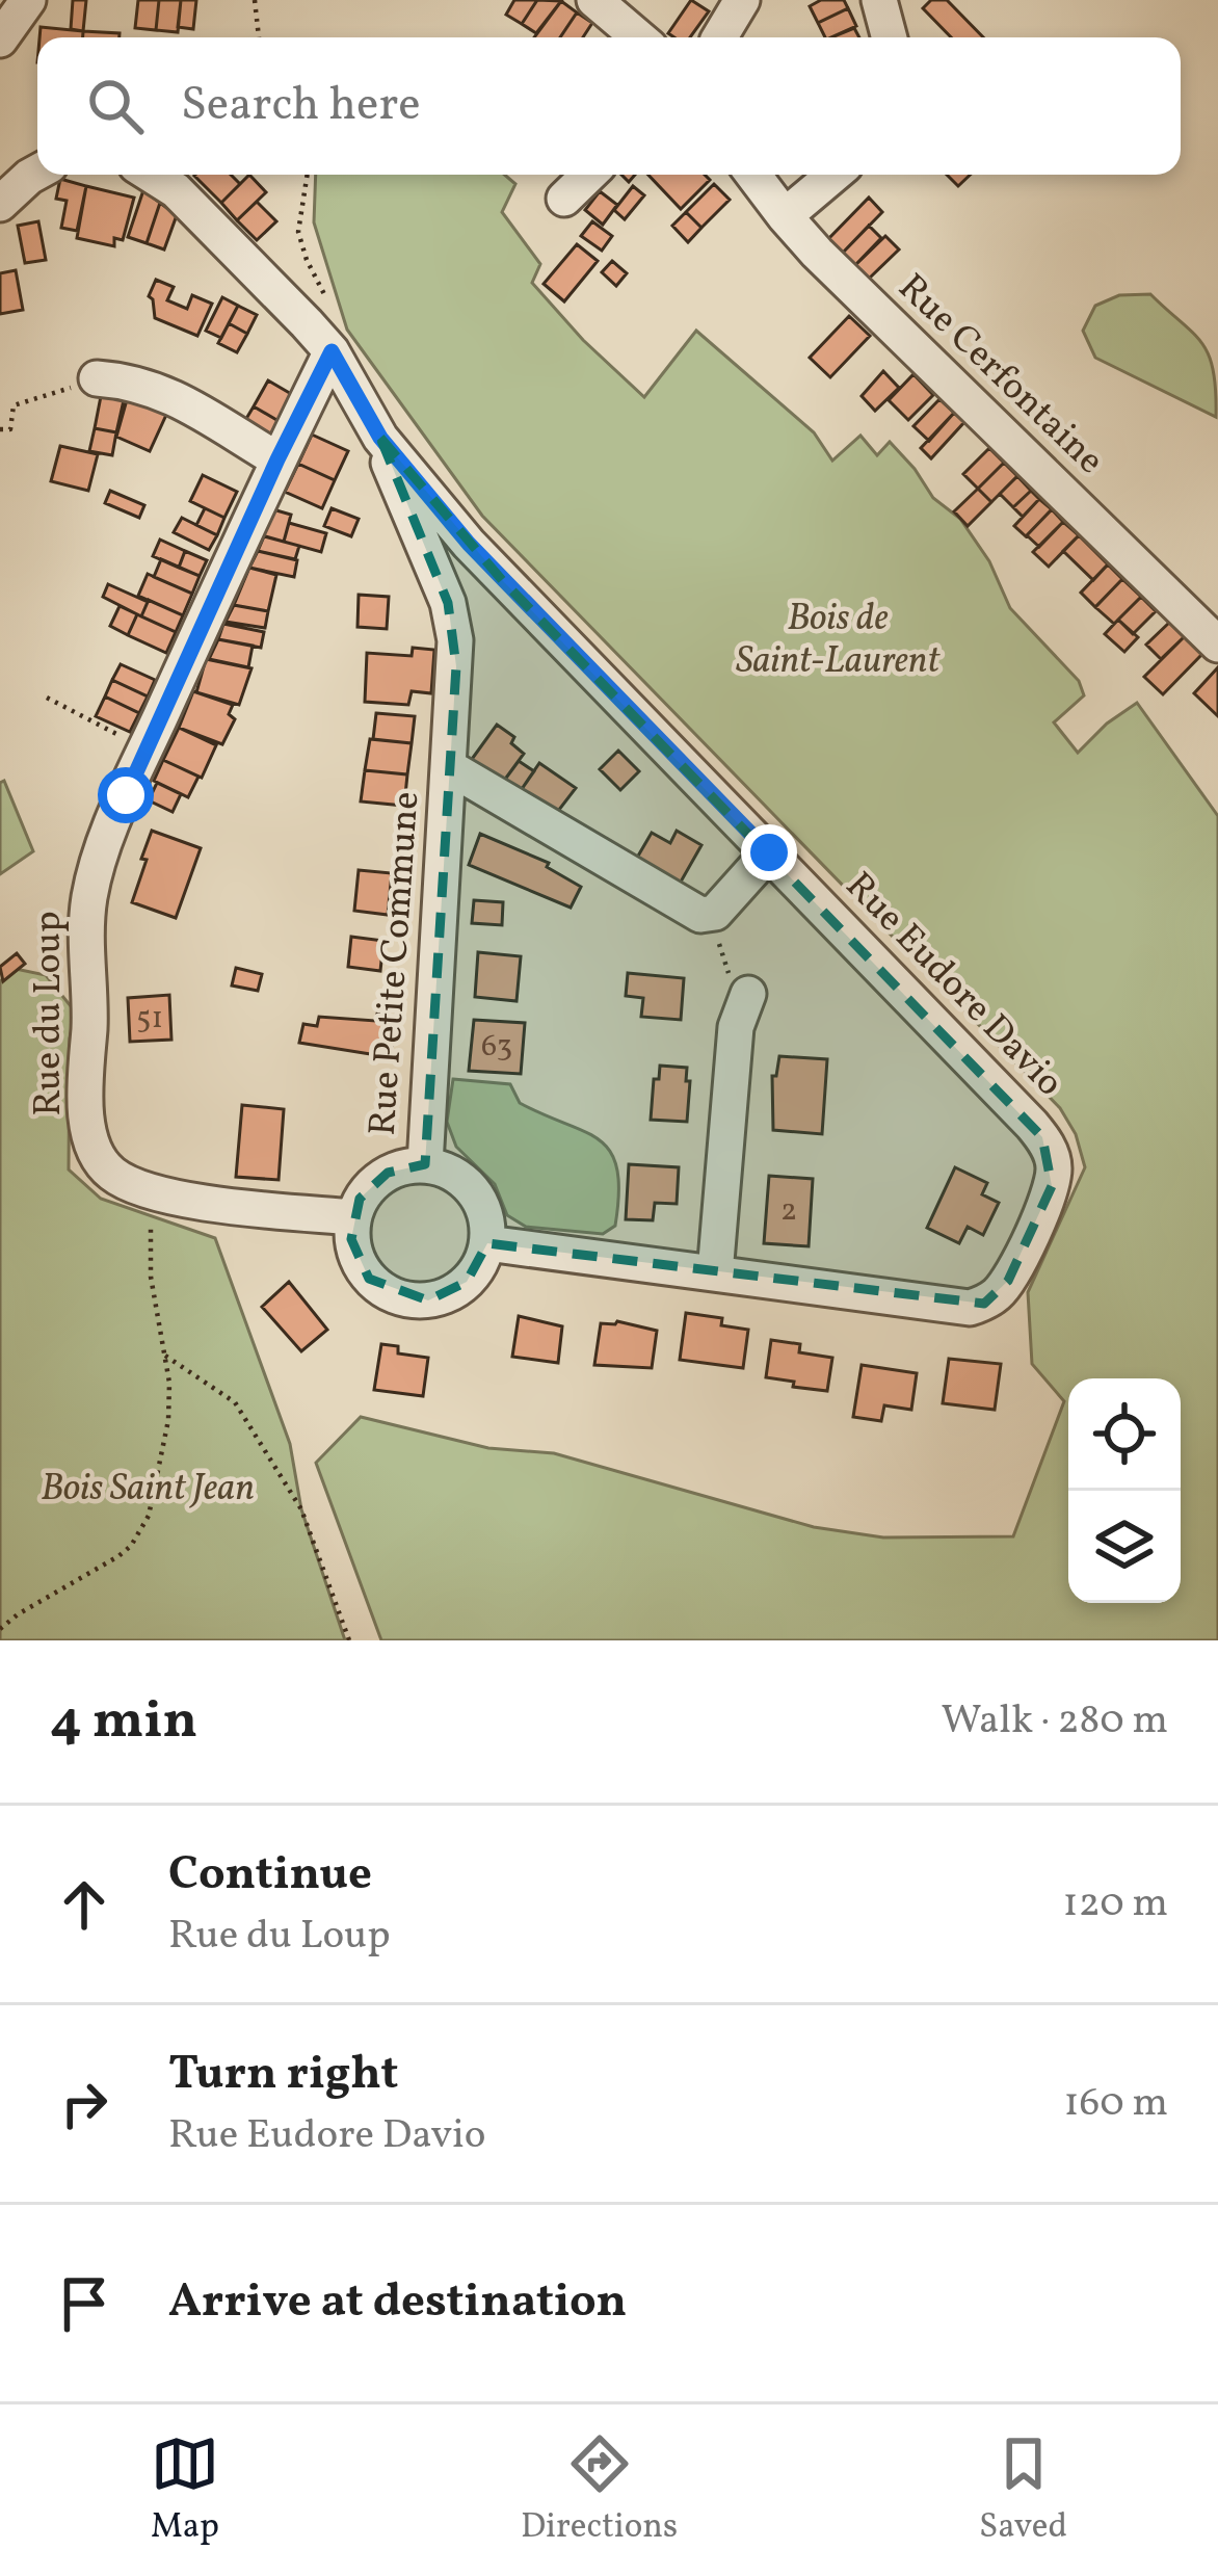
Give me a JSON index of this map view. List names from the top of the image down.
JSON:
{
  "streets": {
    "street": [
      "Rue Cerfontaine",
      "Rue Petite Commune",
      "Rue Eudore Davio",
      "Rue du Loup"
    ]
  },
  "crossings": [
    ["Rue Petite Commune", "Rue Eudore Davio"],
    ["Rue Petite Commune", "Rue du Loup"],
    ["Rue Eudore Davio", "Rue du Loup"]
  ],
  "parks": ["Bois de Saint-Laurent", "Bois Saint Jean"],
  "house_numbers": ["51", "63", "2"],
  "page": {
    "search": "Search here",
    "heading": ["4 min", "Walk · 280 m"],
    "list": [
      ["Continue", "Rue du Loup", "120 m"],
      ["Turn right", "Rue Eudore Davio", "160 m"],
      "Arrive at destination"
    ],
    "nav": ["Map", "Directions", "Saved"]
  }
}
